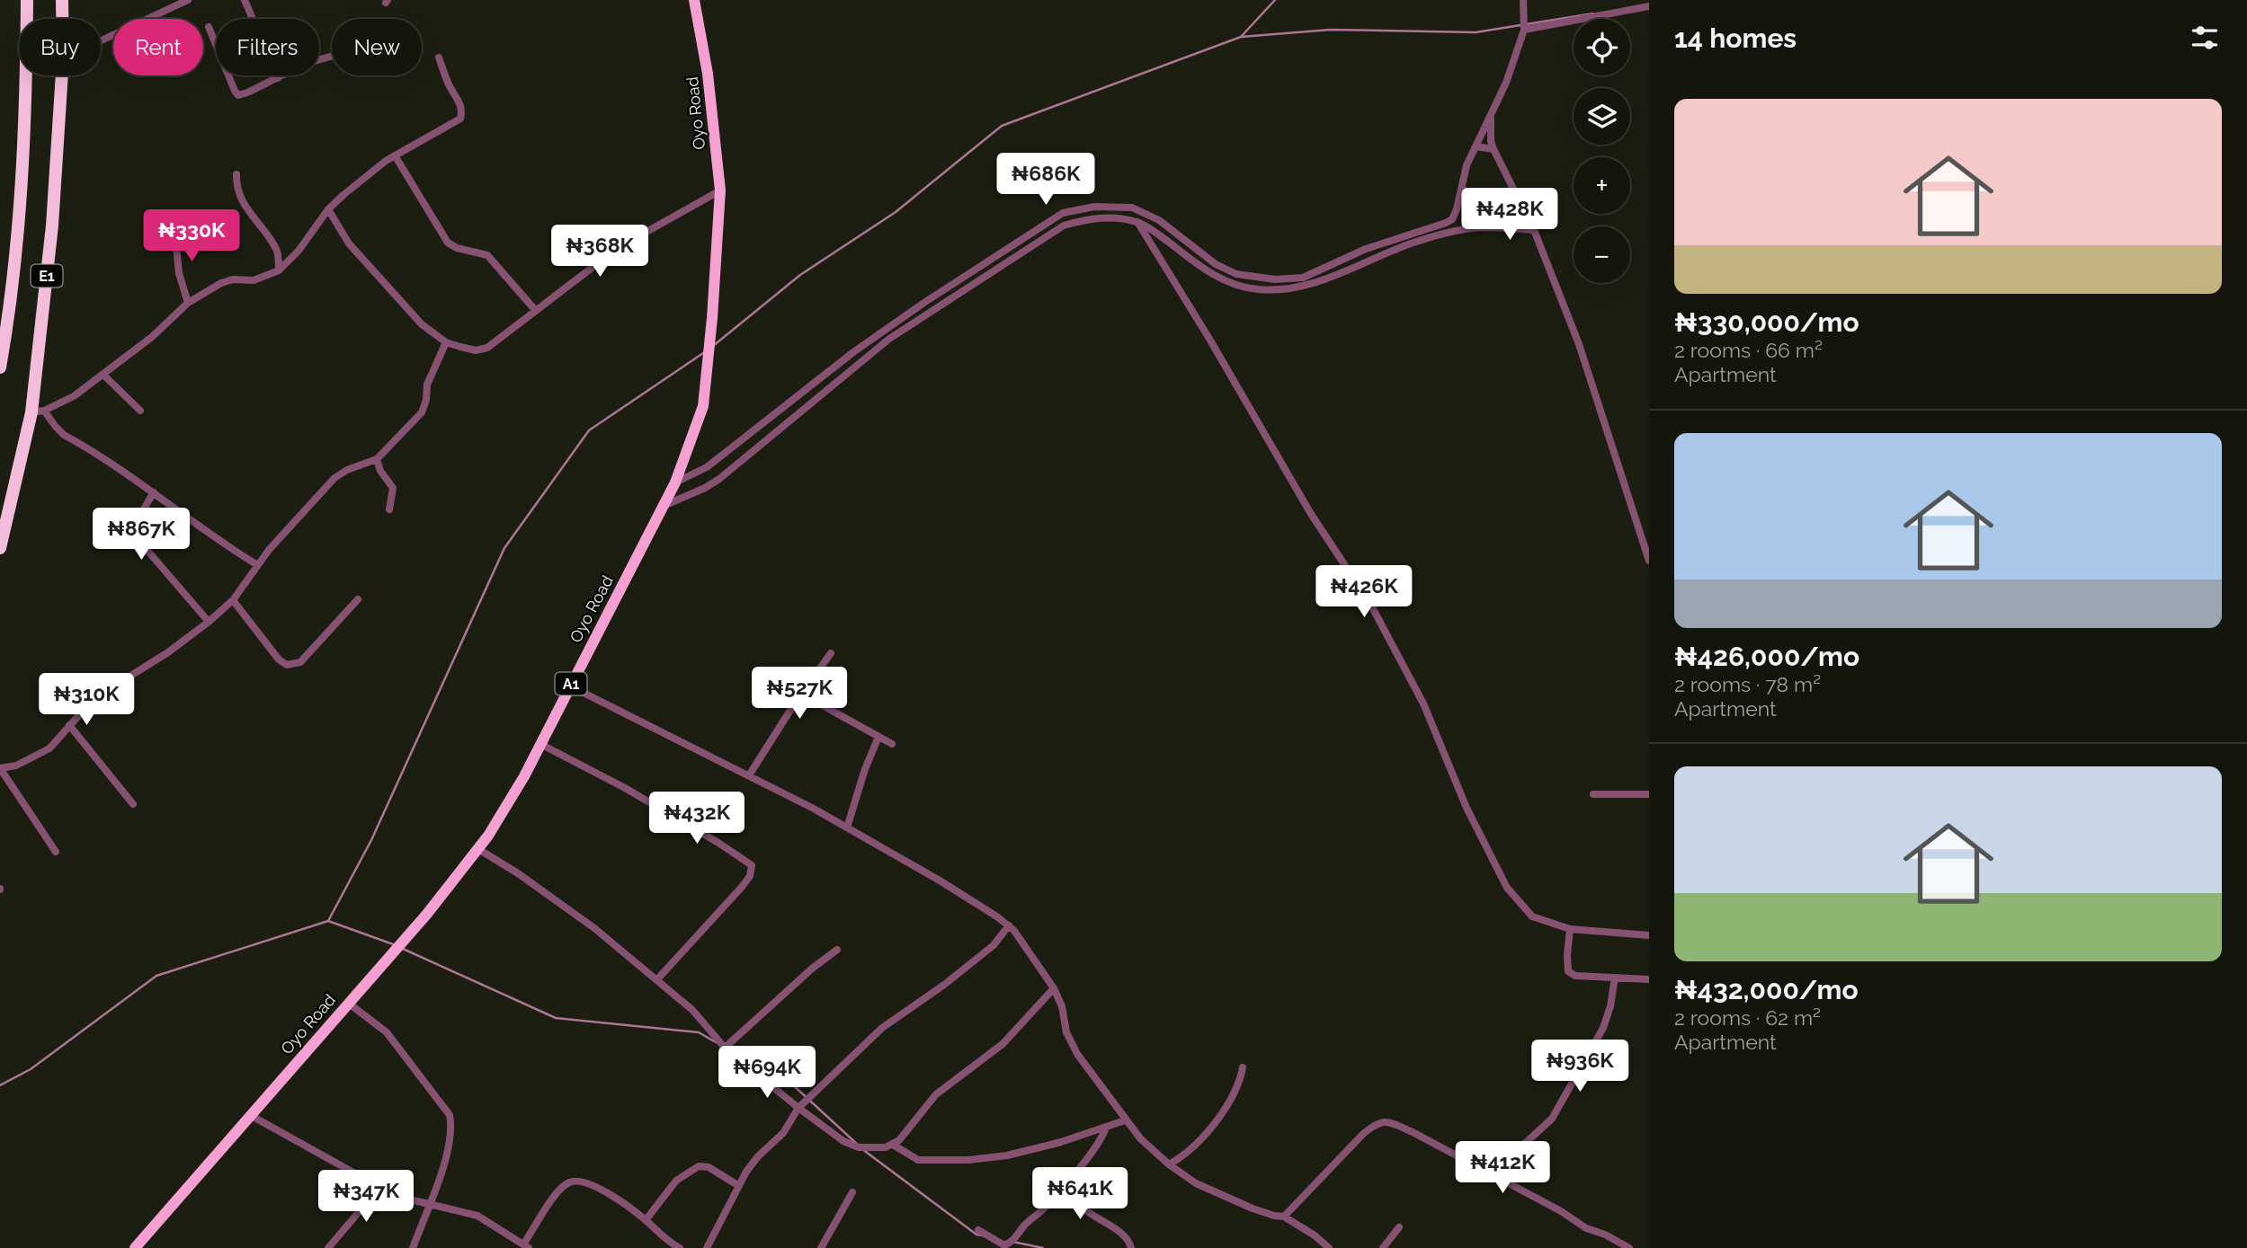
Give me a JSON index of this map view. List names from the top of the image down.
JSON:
{
  "streets": {
    "highway": ["Oyo Road", "E1", "A1"]
  },
  "page": {
    "heading": "14 homes",
    "map_buttons": ["+", "−"],
    "chip": [
      "Buy",
      "Rent",
      "Filters",
      "New"
    ],
    "list": [
      {
        "name": "₦330,000/mo",
        "note": "2 rooms · 66 m² · Apartment"
      },
      {
        "name": "₦426,000/mo",
        "note": "2 rooms · 78 m² · Apartment"
      },
      {
        "name": "₦432,000/mo",
        "note": "2 rooms · 62 m² · Apartment"
      }
    ],
    "price": [
      "₦686K",
      "₦428K",
      "₦330K",
      "₦368K",
      "₦867K",
      "₦426K",
      "₦527K",
      "₦310K",
      "₦432K",
      "₦936K",
      "₦694K",
      "₦412K",
      "₦641K",
      "₦347K"
    ]
  }
}
